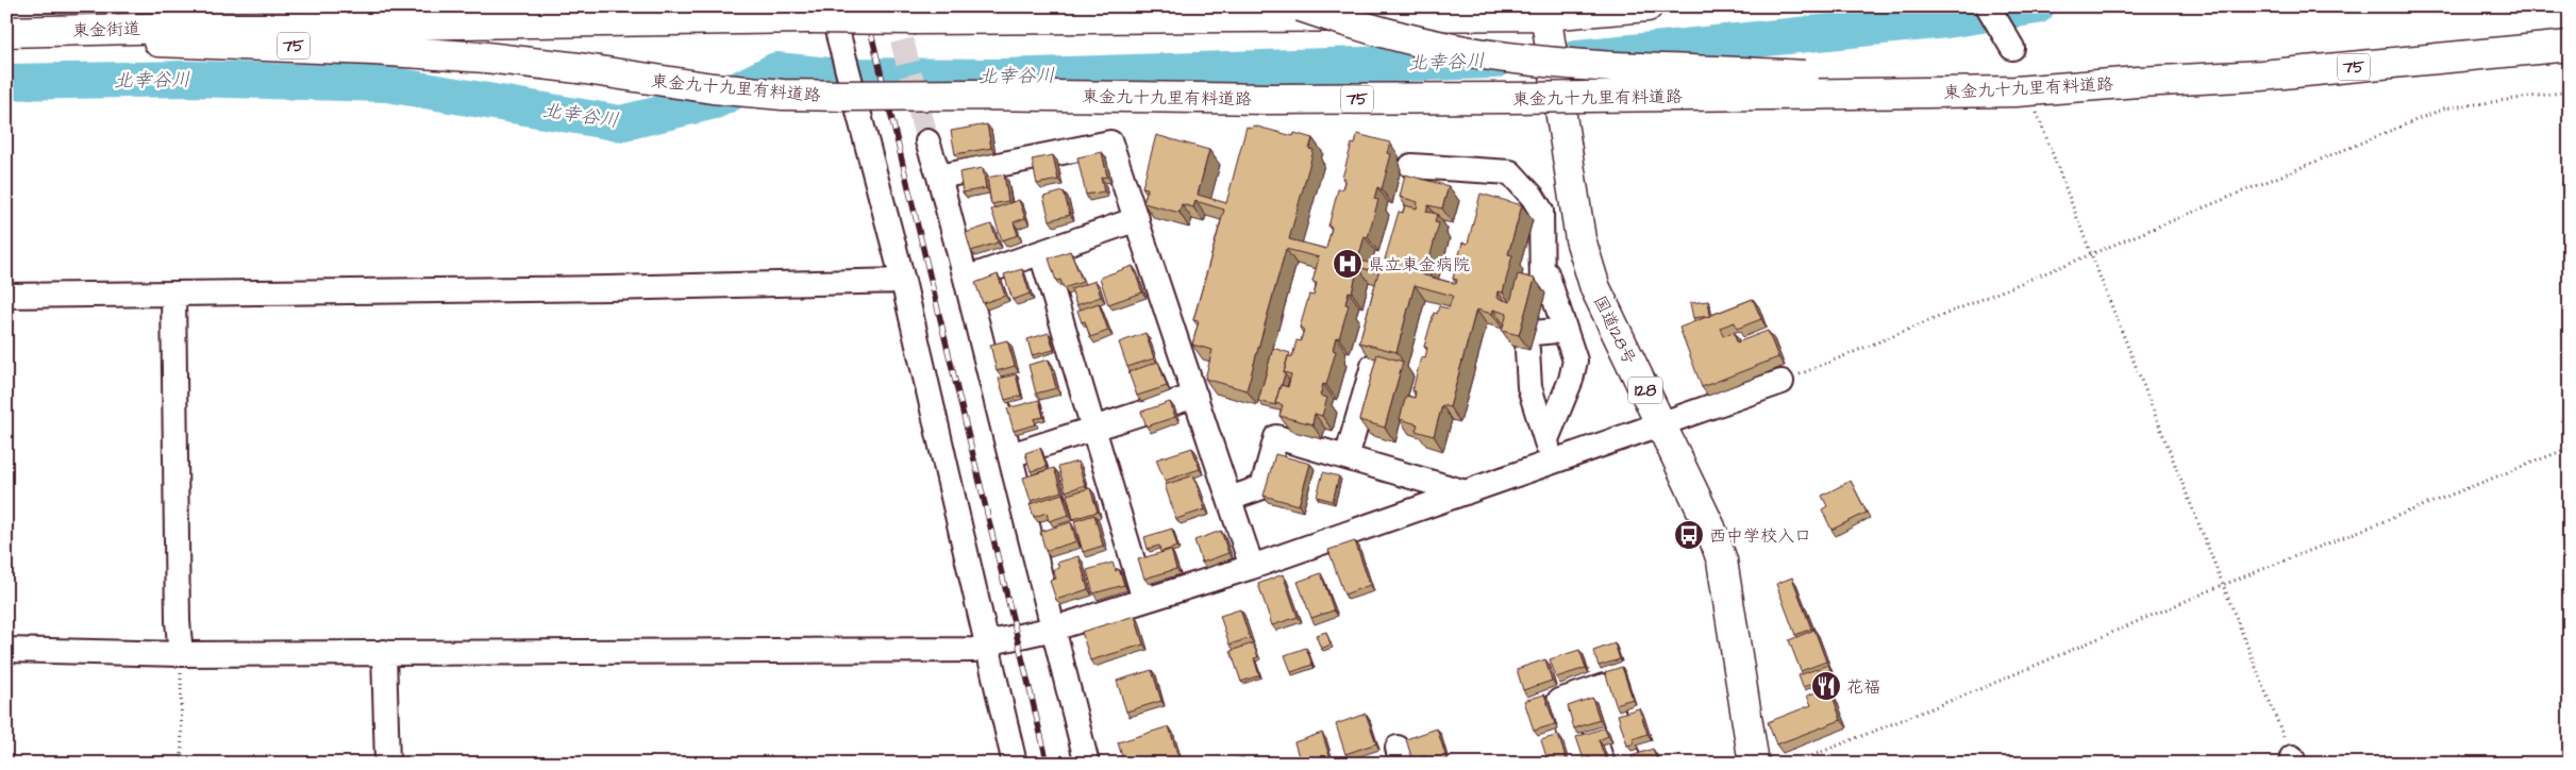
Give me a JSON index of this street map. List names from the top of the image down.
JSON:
{
  "streets": {
    "main road": [
      "東金街道",
      "75",
      "東金九十九里有料道路",
      "国道128号",
      "128"
    ]
  },
  "crossings": [
    ["東金街道", "国道128号"]
  ],
  "water": ["北幸谷川"],
  "places": {
    "hospital": ["県立東金病院"],
    "bus stop": ["西中学校入口"],
    "restaurant": ["花福"]
  }
}
